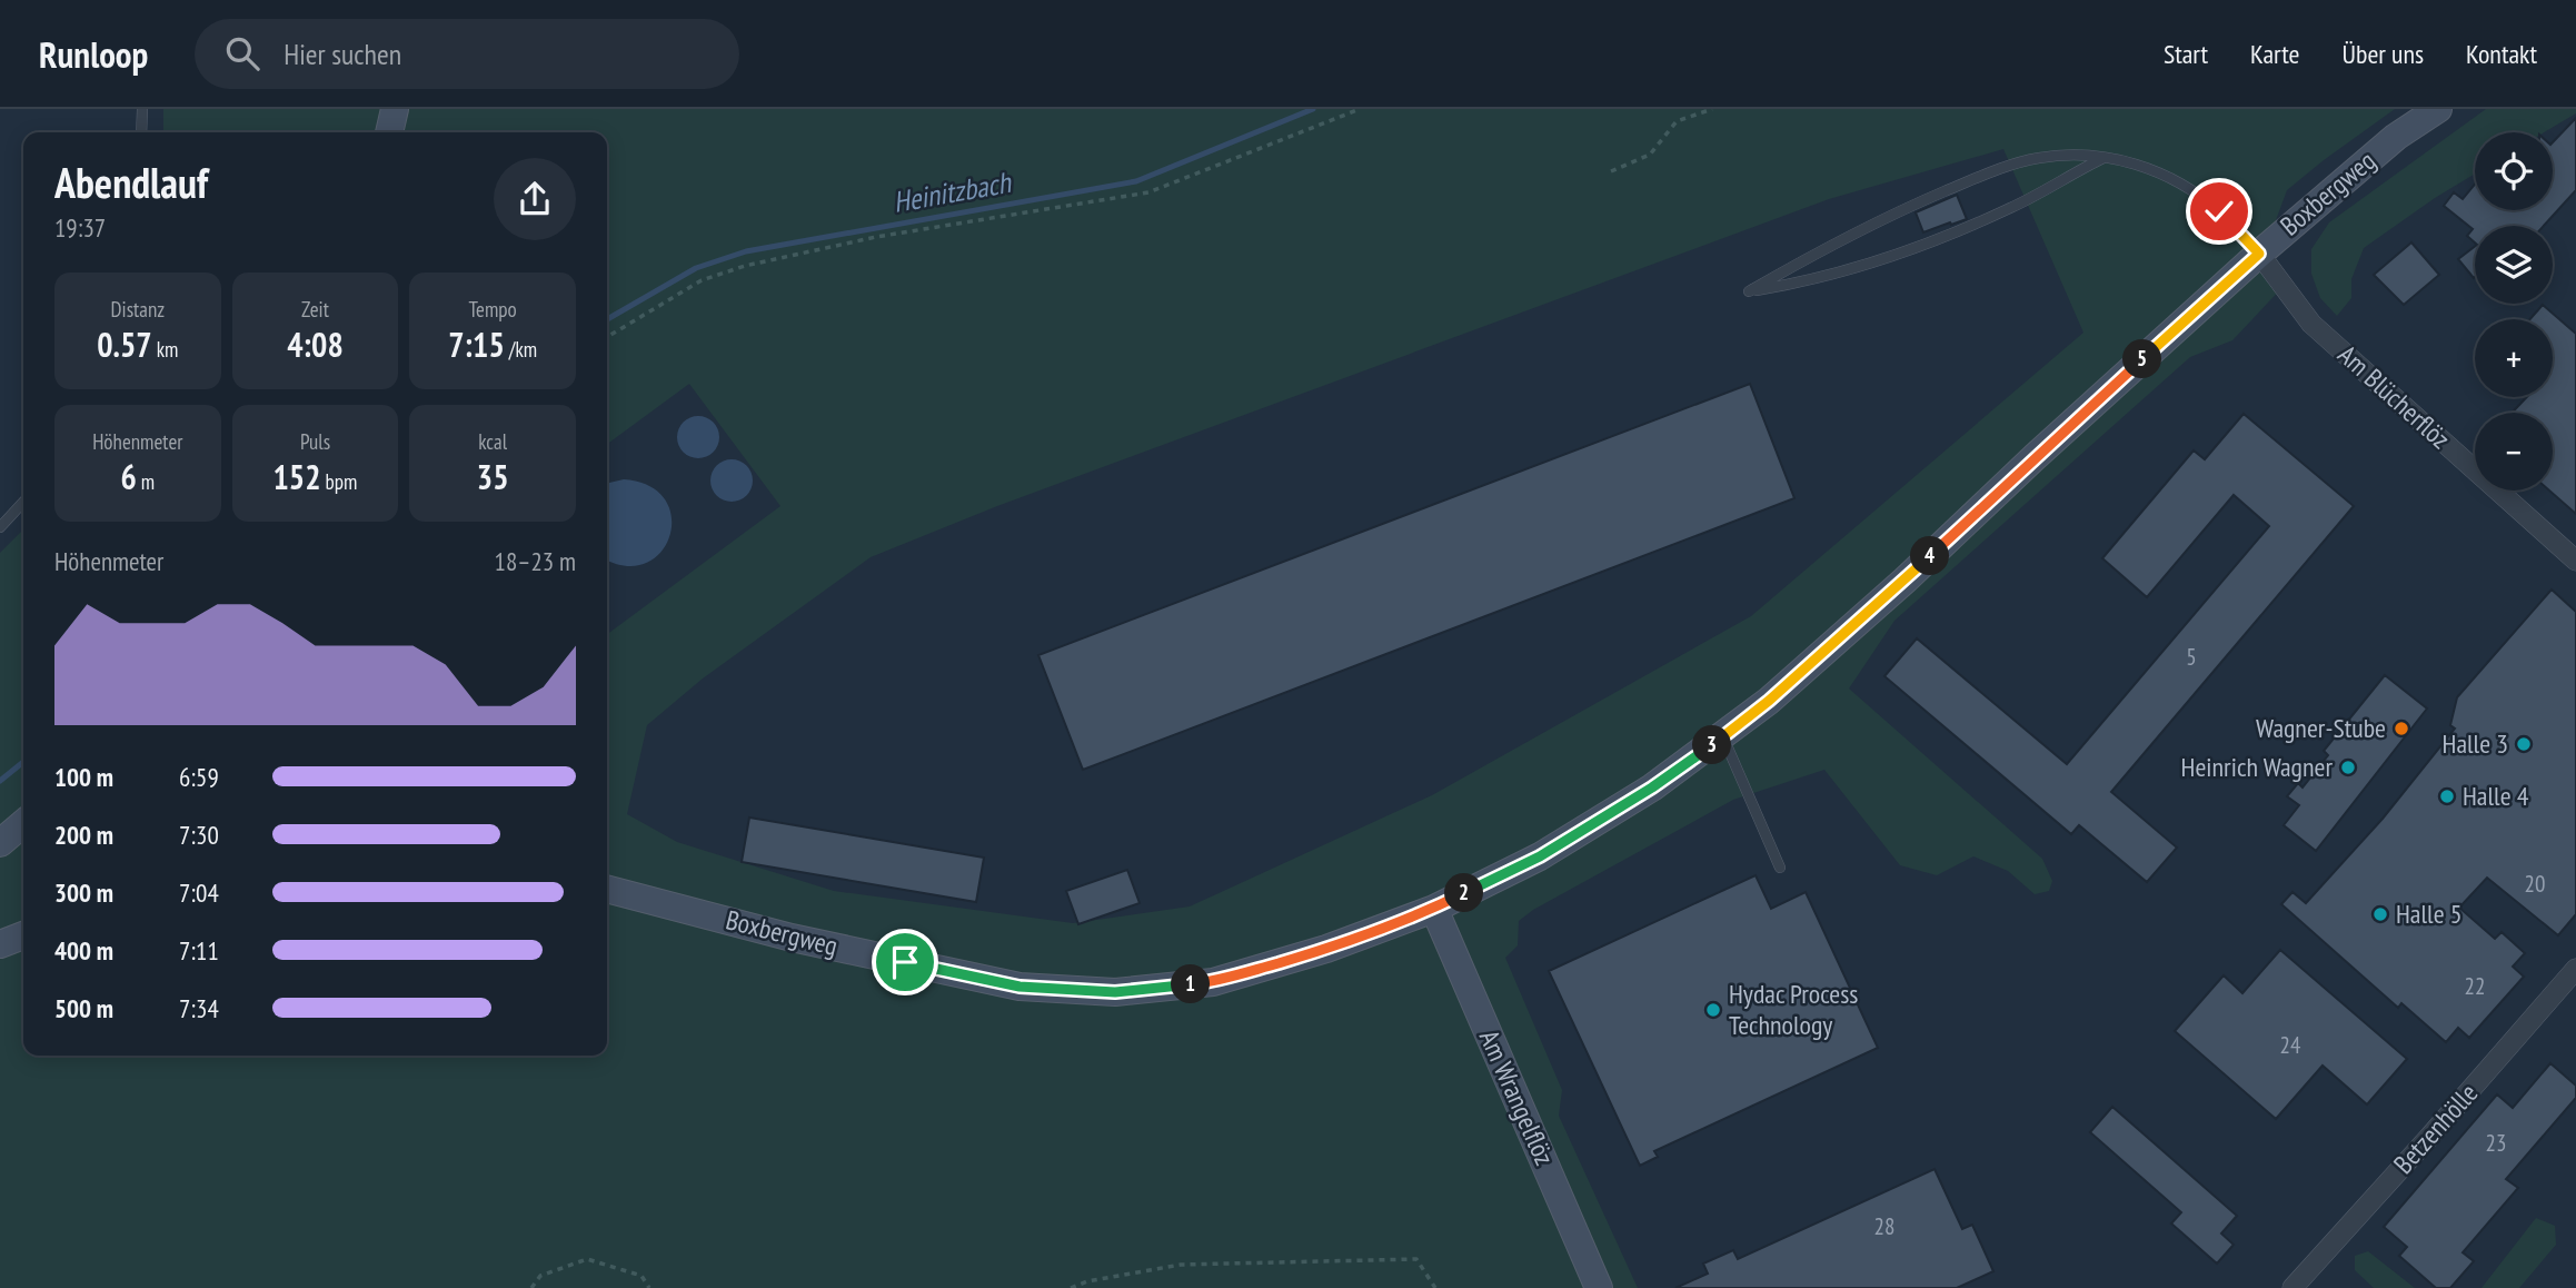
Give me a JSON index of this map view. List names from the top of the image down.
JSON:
{
  "streets": {
    "street": [
      "Boxbergweg",
      "Am Blücherflöz",
      "Am Wrangelflöz",
      "Betzenhölle"
    ]
  },
  "crossings": [
    ["Boxbergweg", "Am Blücherflöz"],
    ["Boxbergweg", "Am Wrangelflöz"]
  ],
  "water": ["Heinitzbach"],
  "places": [
    "Wagner-Stube",
    "Halle 3",
    "Heinrich Wagner",
    "Halle 4",
    "Halle 5",
    "Hydac Process Technology"
  ],
  "house_numbers": [
    "5",
    "20",
    "22",
    "24",
    "23",
    "28"
  ],
  "page": {
    "header": "Runloop",
    "search": "Hier suchen",
    "nav": [
      "Start",
      "Karte",
      "Über uns",
      "Kontakt"
    ],
    "map_buttons": ["+", "−"],
    "heading": ["Abendlauf", "19:37"],
    "stats": [
      ["Distanz", "0.57 km"],
      ["Zeit", "4:08"],
      ["Tempo", "7:15 /km"],
      ["Höhenmeter", "6 m"],
      ["Puls", "152 bpm"],
      ["kcal", "35"]
    ],
    "pins": [
      "5",
      "4",
      "3",
      "2",
      "1"
    ],
    "chart": ["Höhenmeter", "18–23 m"],
    "list": [
      {
        "name": "100 m",
        "note": "6:59"
      },
      {
        "name": "200 m",
        "note": "7:30"
      },
      {
        "name": "300 m",
        "note": "7:04"
      },
      {
        "name": "400 m",
        "note": "7:11"
      },
      {
        "name": "500 m",
        "note": "7:34"
      }
    ]
  }
}
